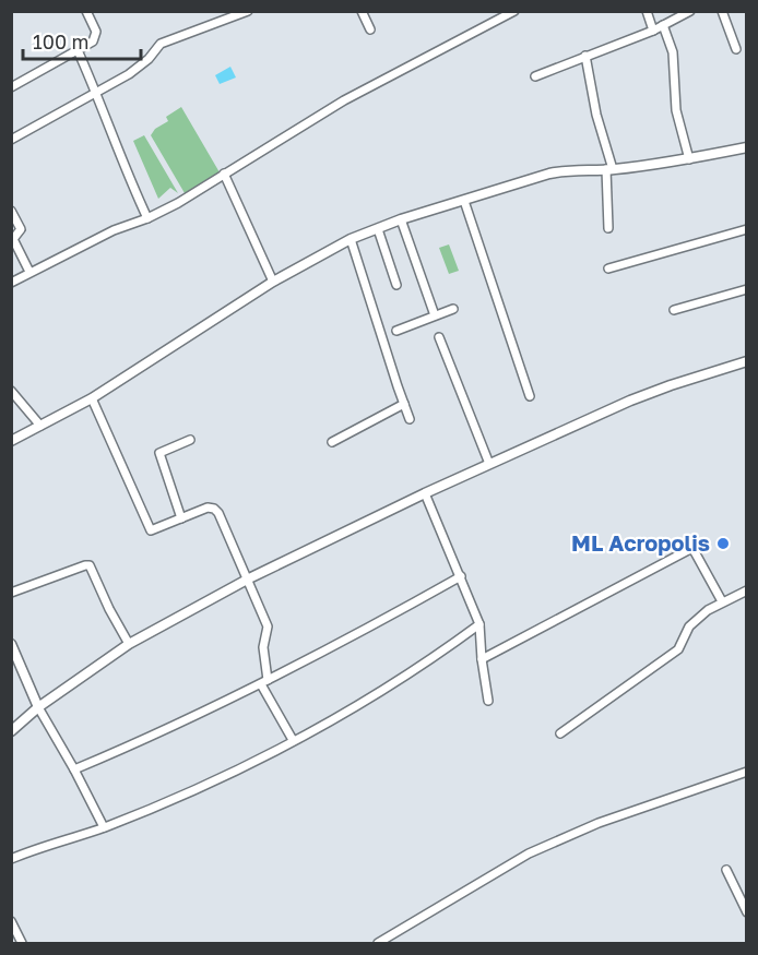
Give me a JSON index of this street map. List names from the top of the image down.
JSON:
{
  "places": ["ML Acropolis"],
  "scale_bar": "100 m"
}
